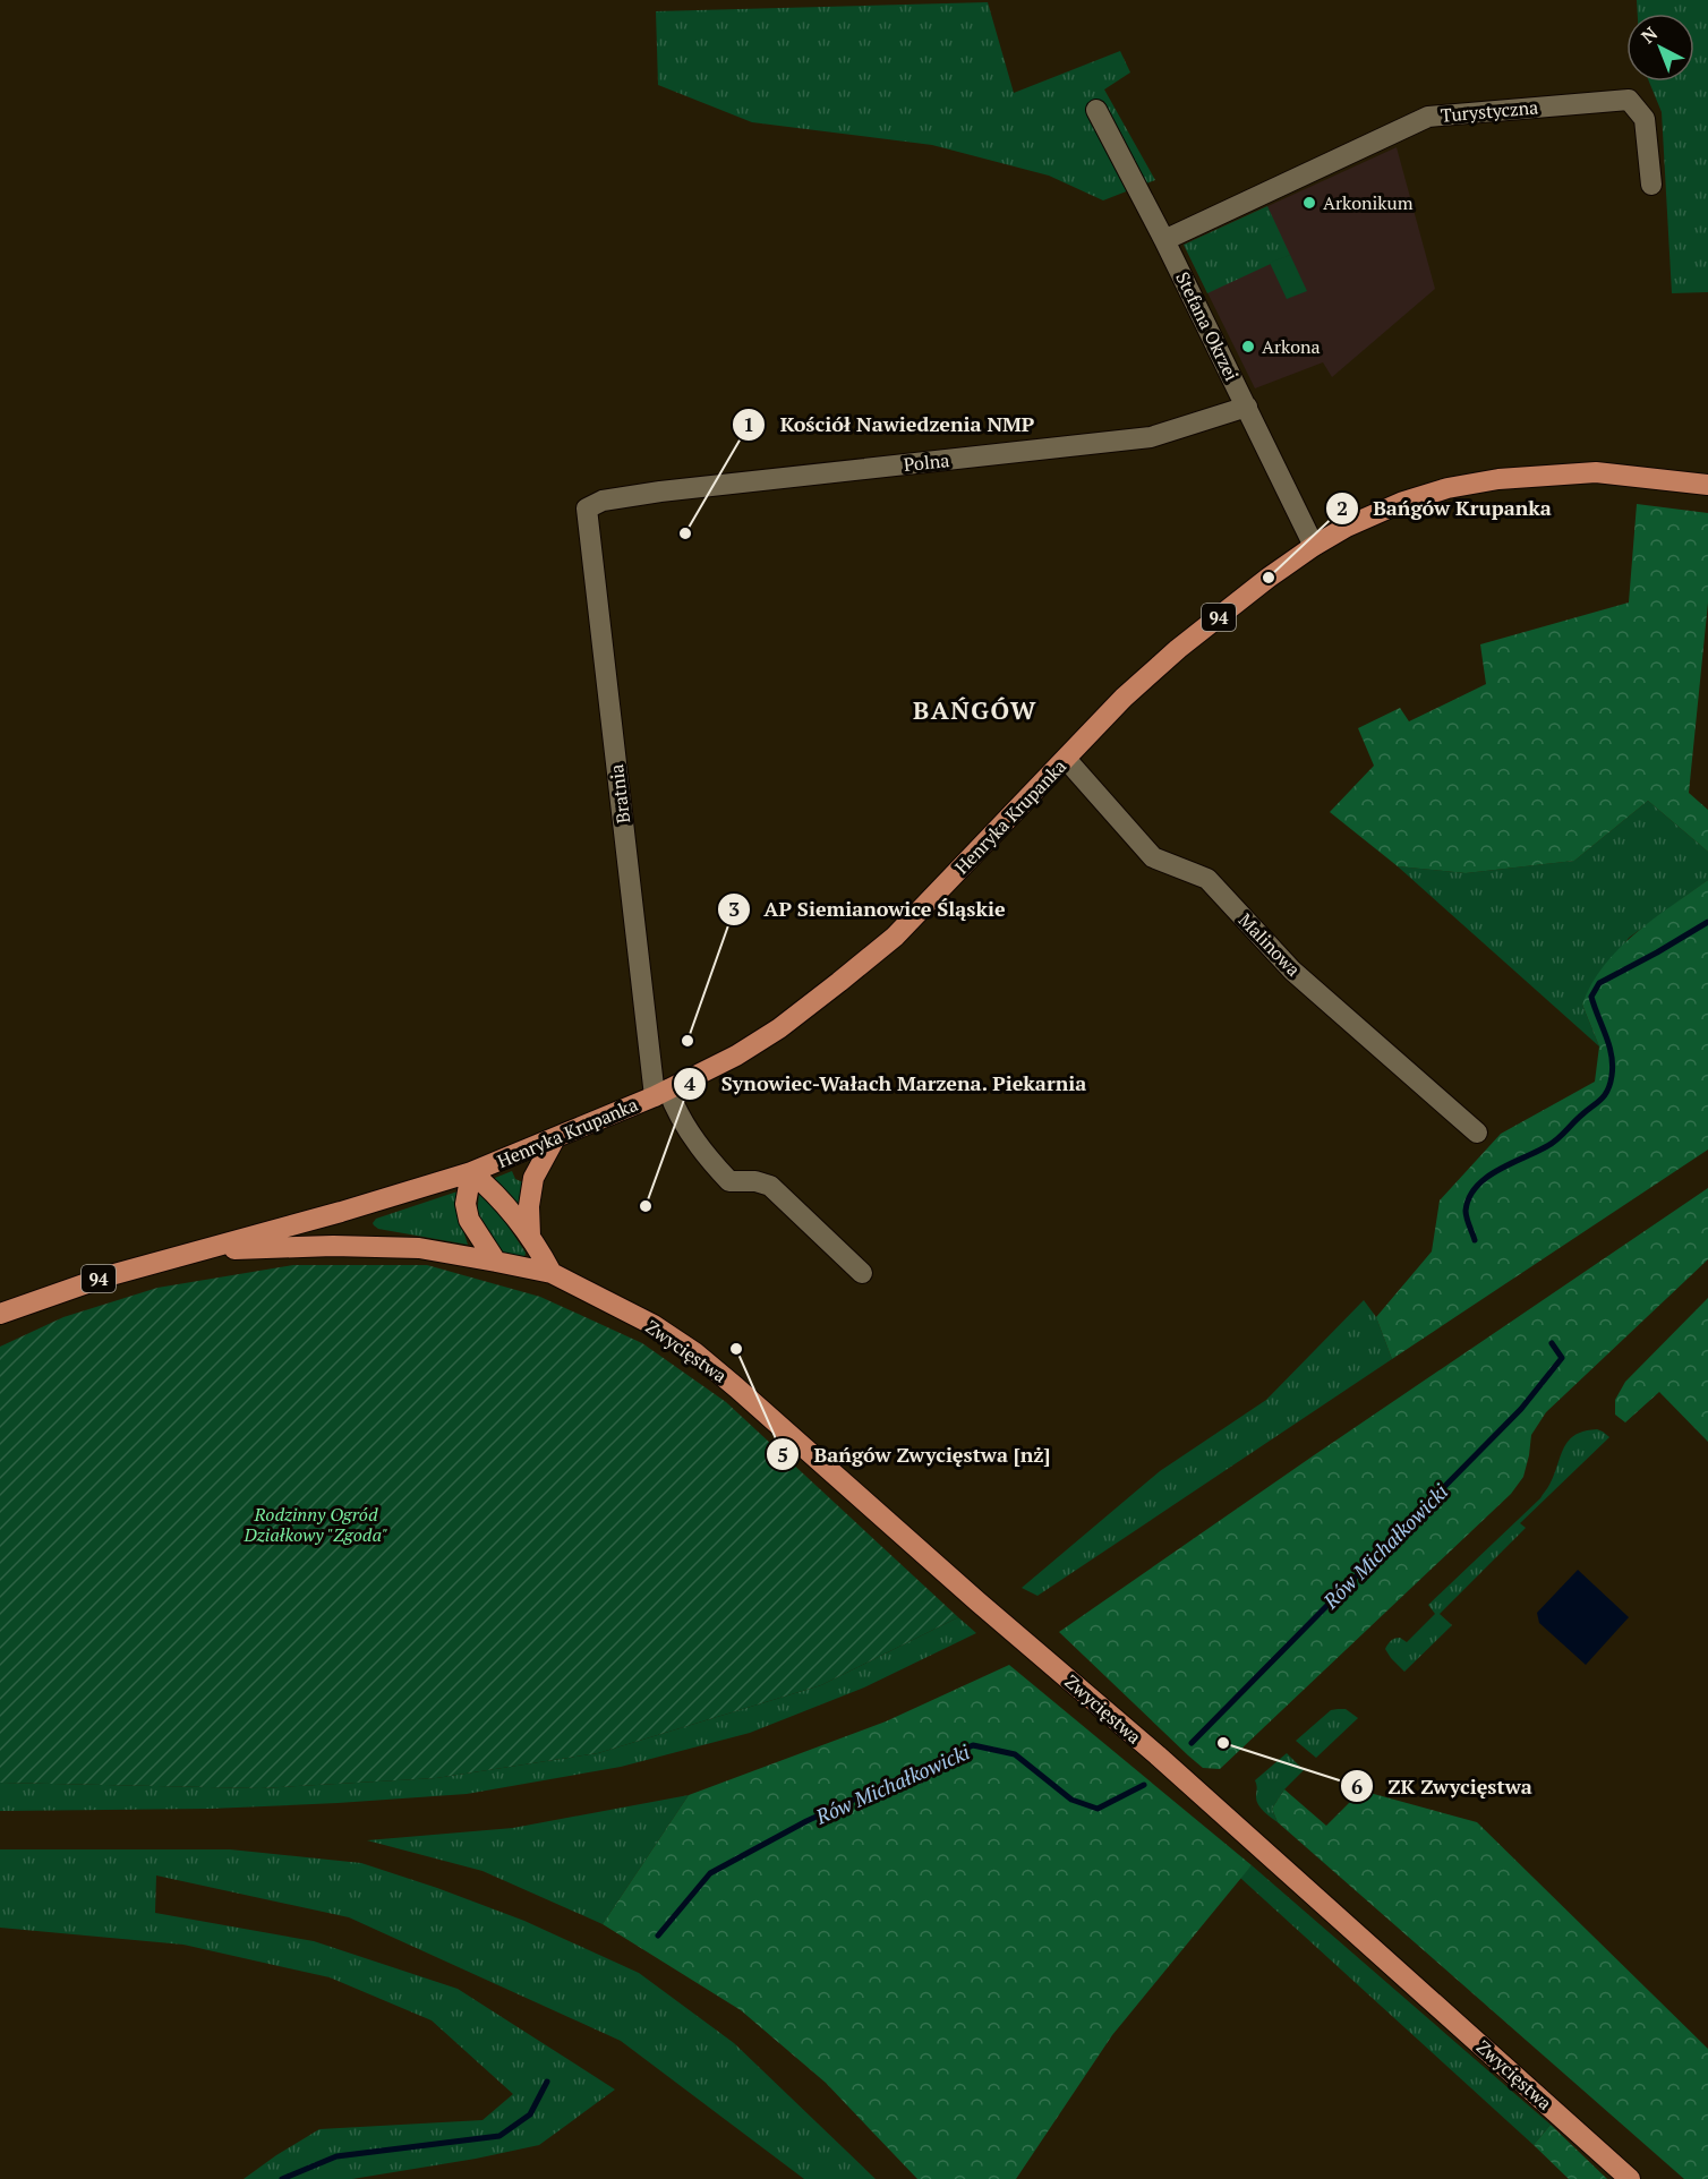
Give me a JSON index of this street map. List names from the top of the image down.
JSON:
{
  "streets": {
    "main road": ["94", "Henryka Krupanka", "Zwycięstwa"],
    "street": [
      "Turystyczna",
      "Stefana Okrzei",
      "Polna",
      "Bratnia",
      "Malinowa"
    ]
  },
  "crossings": [
    ["Turystyczna", "Stefana Okrzei"],
    ["Stefana Okrzei", "Polna"],
    ["Stefana Okrzei", "Henryka Krupanka"],
    ["Polna", "Bratnia"],
    ["94", "Henryka Krupanka"],
    ["94", "Zwycięstwa"],
    ["Bratnia", "Henryka Krupanka"],
    ["Henryka Krupanka", "Malinowa"],
    ["Henryka Krupanka", "Zwycięstwa"]
  ],
  "districts": ["BAŃGÓW"],
  "water": ["Rów Michałkowicki"],
  "parks": ["Rodzinny Ogród Działkowy \"Zgoda\""],
  "places": [
    "Arkonikum",
    "Arkona",
    "Kościół Nawiedzenia NMP",
    "Bańgów Krupanka",
    "AP Siemianowice Śląskie",
    "Synowiec-Wałach Marzena. Piekarnia",
    "Bańgów Zwycięstwa [nż]",
    "ZK Zwycięstwa"
  ],
  "north": "top left"
}
